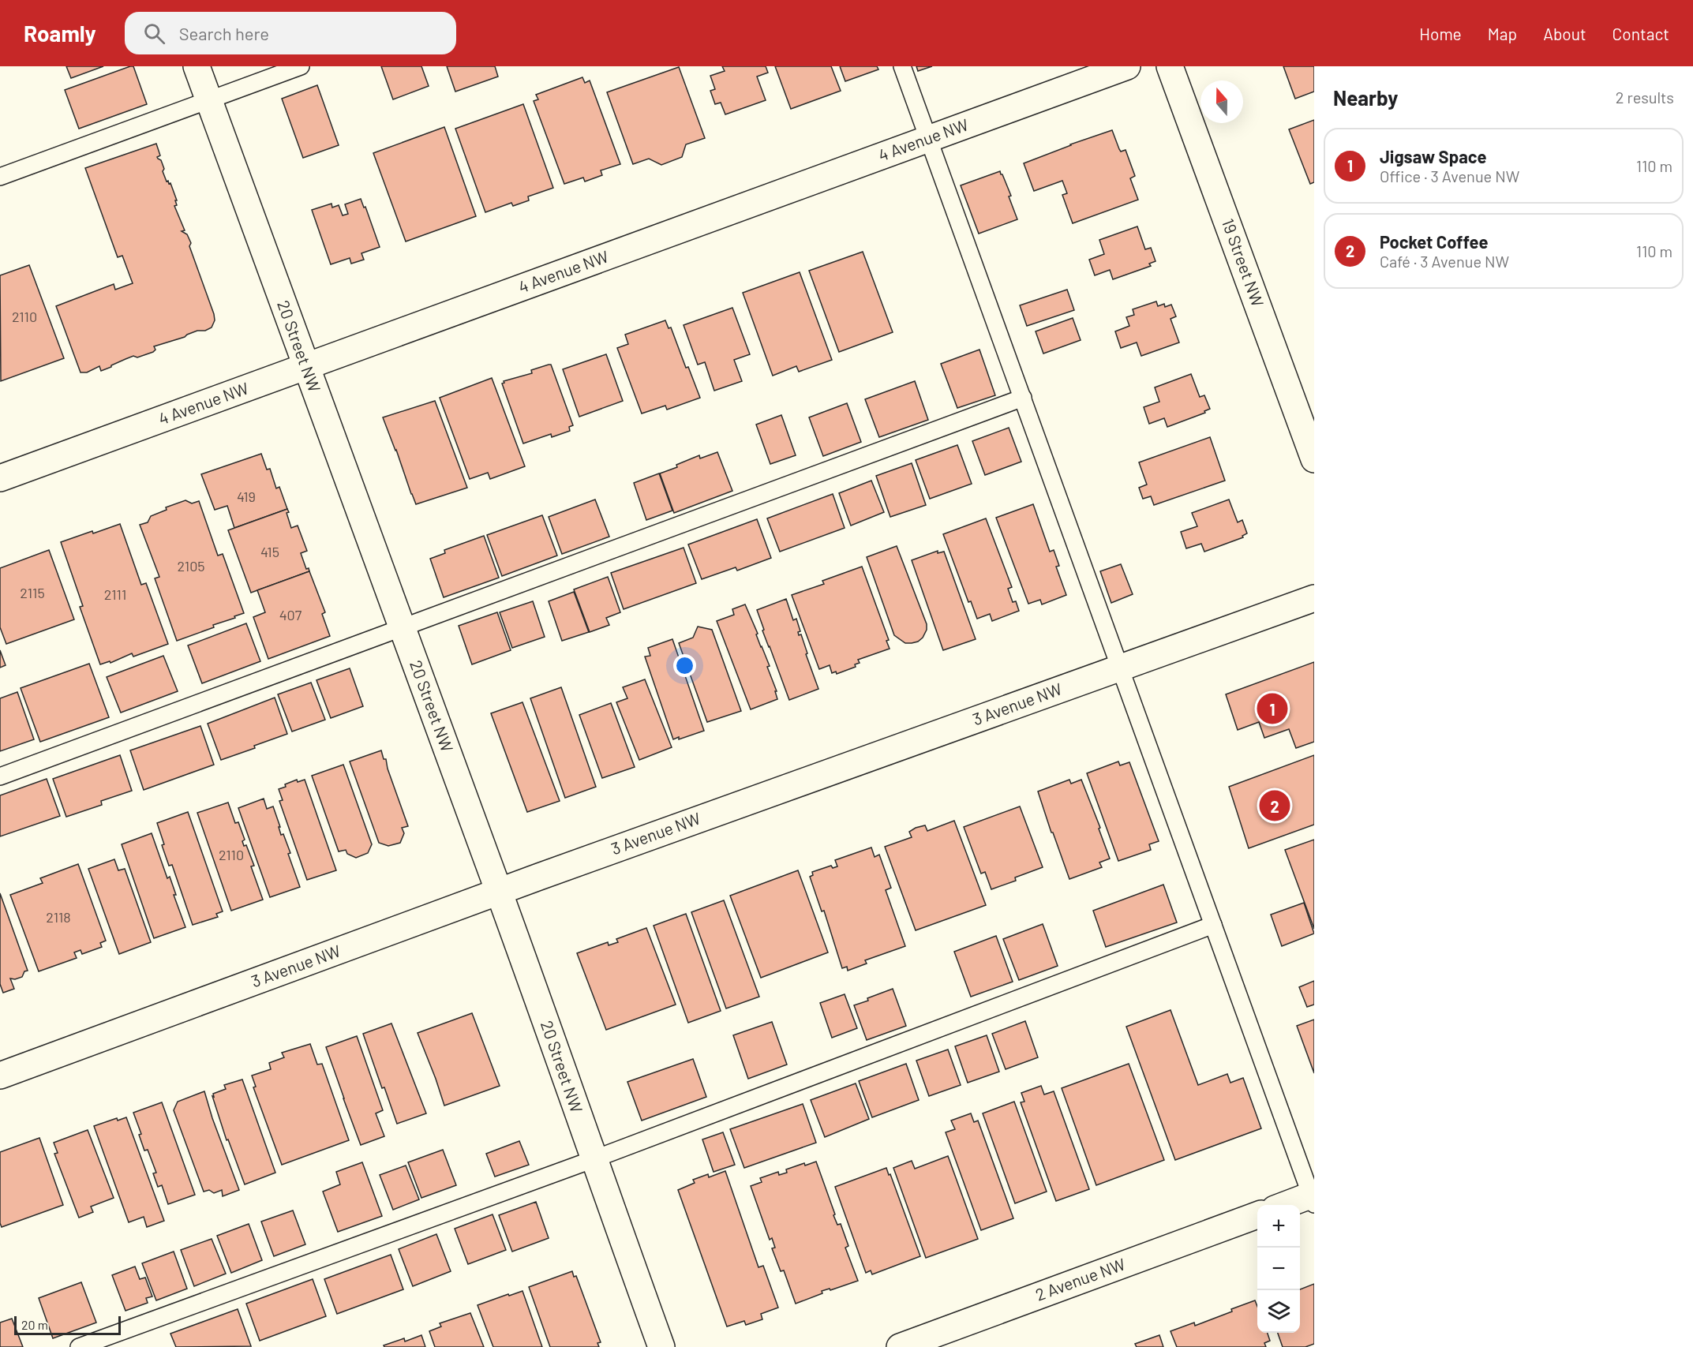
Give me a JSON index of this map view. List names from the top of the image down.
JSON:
{
  "streets": {
    "street": [
      "4 Avenue NW",
      "19 Street NW",
      "20 Street NW",
      "3 Avenue NW",
      "2 Avenue NW"
    ]
  },
  "crossings": [
    ["4 Avenue NW", "20 Street NW"],
    ["20 Street NW", "3 Avenue NW"]
  ],
  "house_numbers": [
    "2110",
    "419",
    "415",
    "2105",
    "2115",
    "2111",
    "407",
    "2110",
    "2118"
  ],
  "scale_bar": "20 m",
  "north": "top",
  "page": {
    "header": "Roamly",
    "search": "Search here",
    "nav": [
      "Home",
      "Map",
      "About",
      "Contact"
    ],
    "heading": ["Nearby", "2 results"],
    "list": [
      {
        "mark": "1",
        "name": "Jigsaw Space",
        "note": "Office · 3 Avenue NW",
        "value": "110 m"
      },
      {
        "mark": "2",
        "name": "Pocket Coffee",
        "note": "Café · 3 Avenue NW",
        "value": "110 m"
      }
    ],
    "pins": ["1", "2"],
    "map_buttons": ["+", "−"],
    "scale": "20 m"
  }
}
